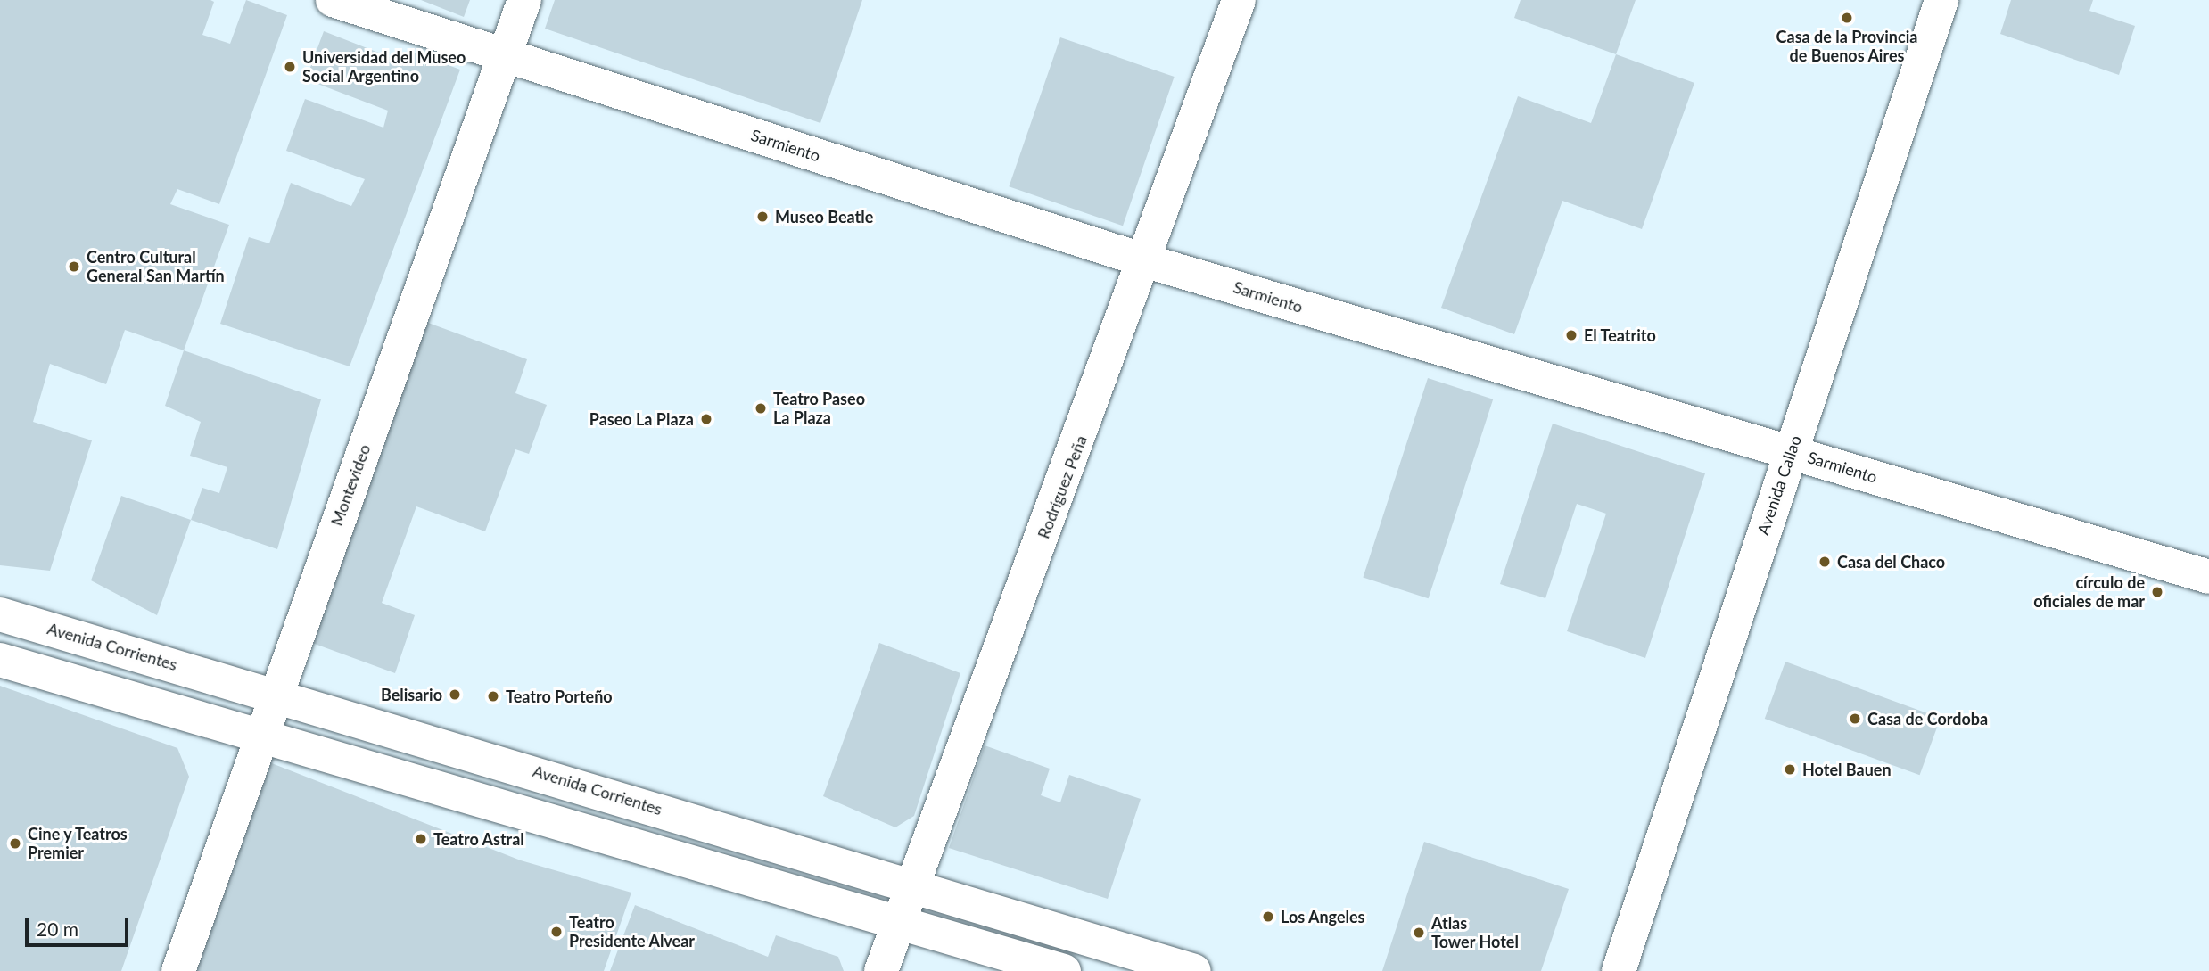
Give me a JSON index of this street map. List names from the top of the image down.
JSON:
{
  "streets": {
    "street": [
      "Sarmiento",
      "Montevideo",
      "Avenida Callao",
      "Rodríguez Peña",
      "Avenida Corrientes"
    ]
  },
  "crossings": [
    ["Sarmiento", "Montevideo"],
    ["Sarmiento", "Avenida Callao"],
    ["Sarmiento", "Rodríguez Peña"],
    ["Montevideo", "Avenida Corrientes"],
    ["Rodríguez Peña", "Avenida Corrientes"]
  ],
  "places": [
    "Casa de la Provincia de Buenos Aires",
    "Universidad del Museo Social Argentino",
    "Museo Beatle",
    "Centro Cultural General San Martín",
    "El Teatrito",
    "Teatro Paseo La Plaza",
    "Paseo La Plaza",
    "Casa del Chaco",
    "círculo de oficiales de mar",
    "Belisario",
    "Teatro Porteño",
    "Casa de Cordoba",
    "Hotel Bauen",
    "Teatro Astral",
    "Cine y Teatros Premier",
    "Los Angeles",
    "Teatro Presidente Alvear",
    "Atlas Tower Hotel"
  ],
  "scale_bar": "20 m"
}
